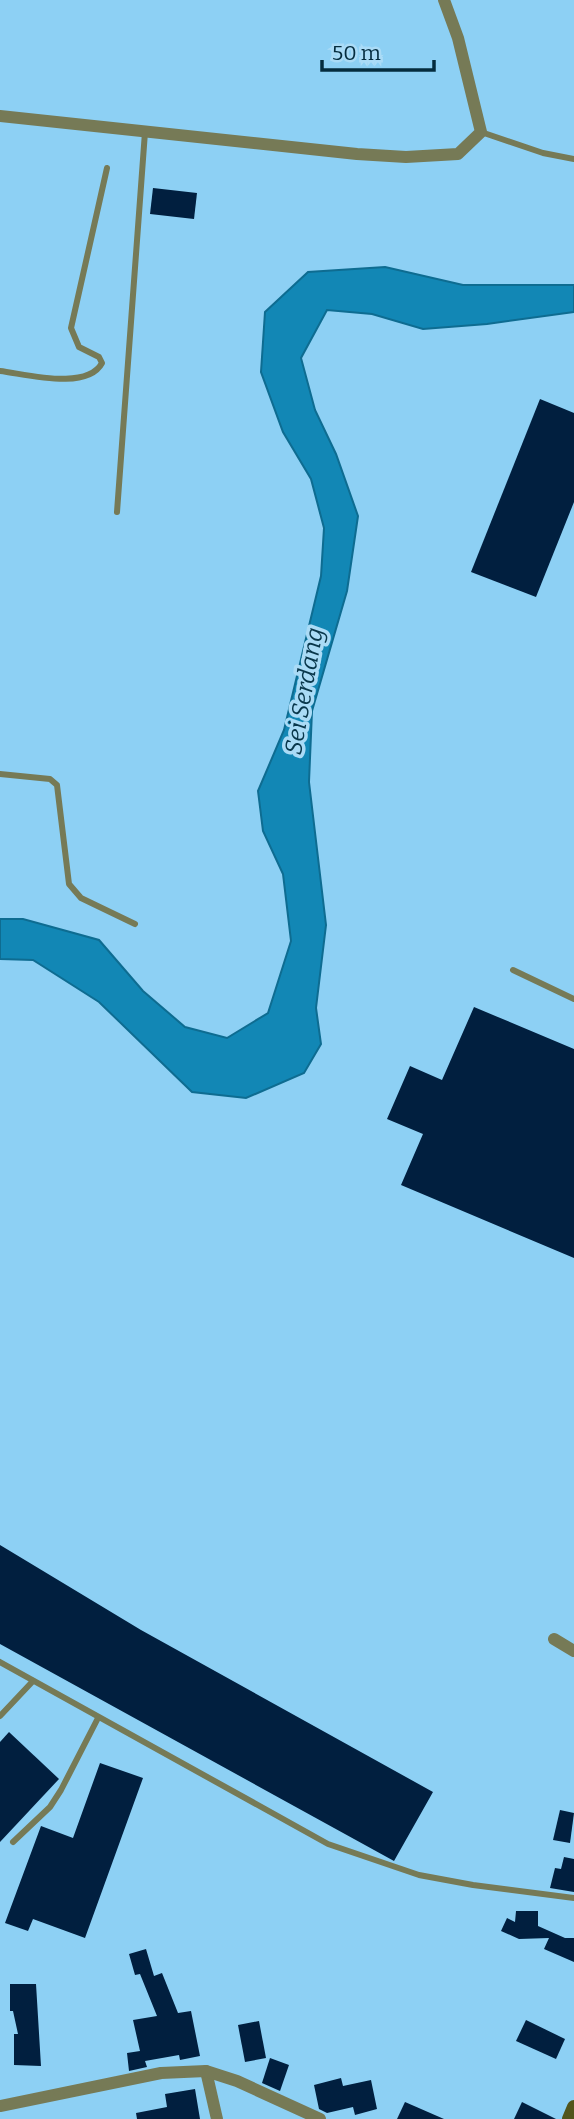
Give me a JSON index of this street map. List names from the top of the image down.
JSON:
{
  "water": ["Sei Serdang"],
  "scale_bar": "50 m"
}
